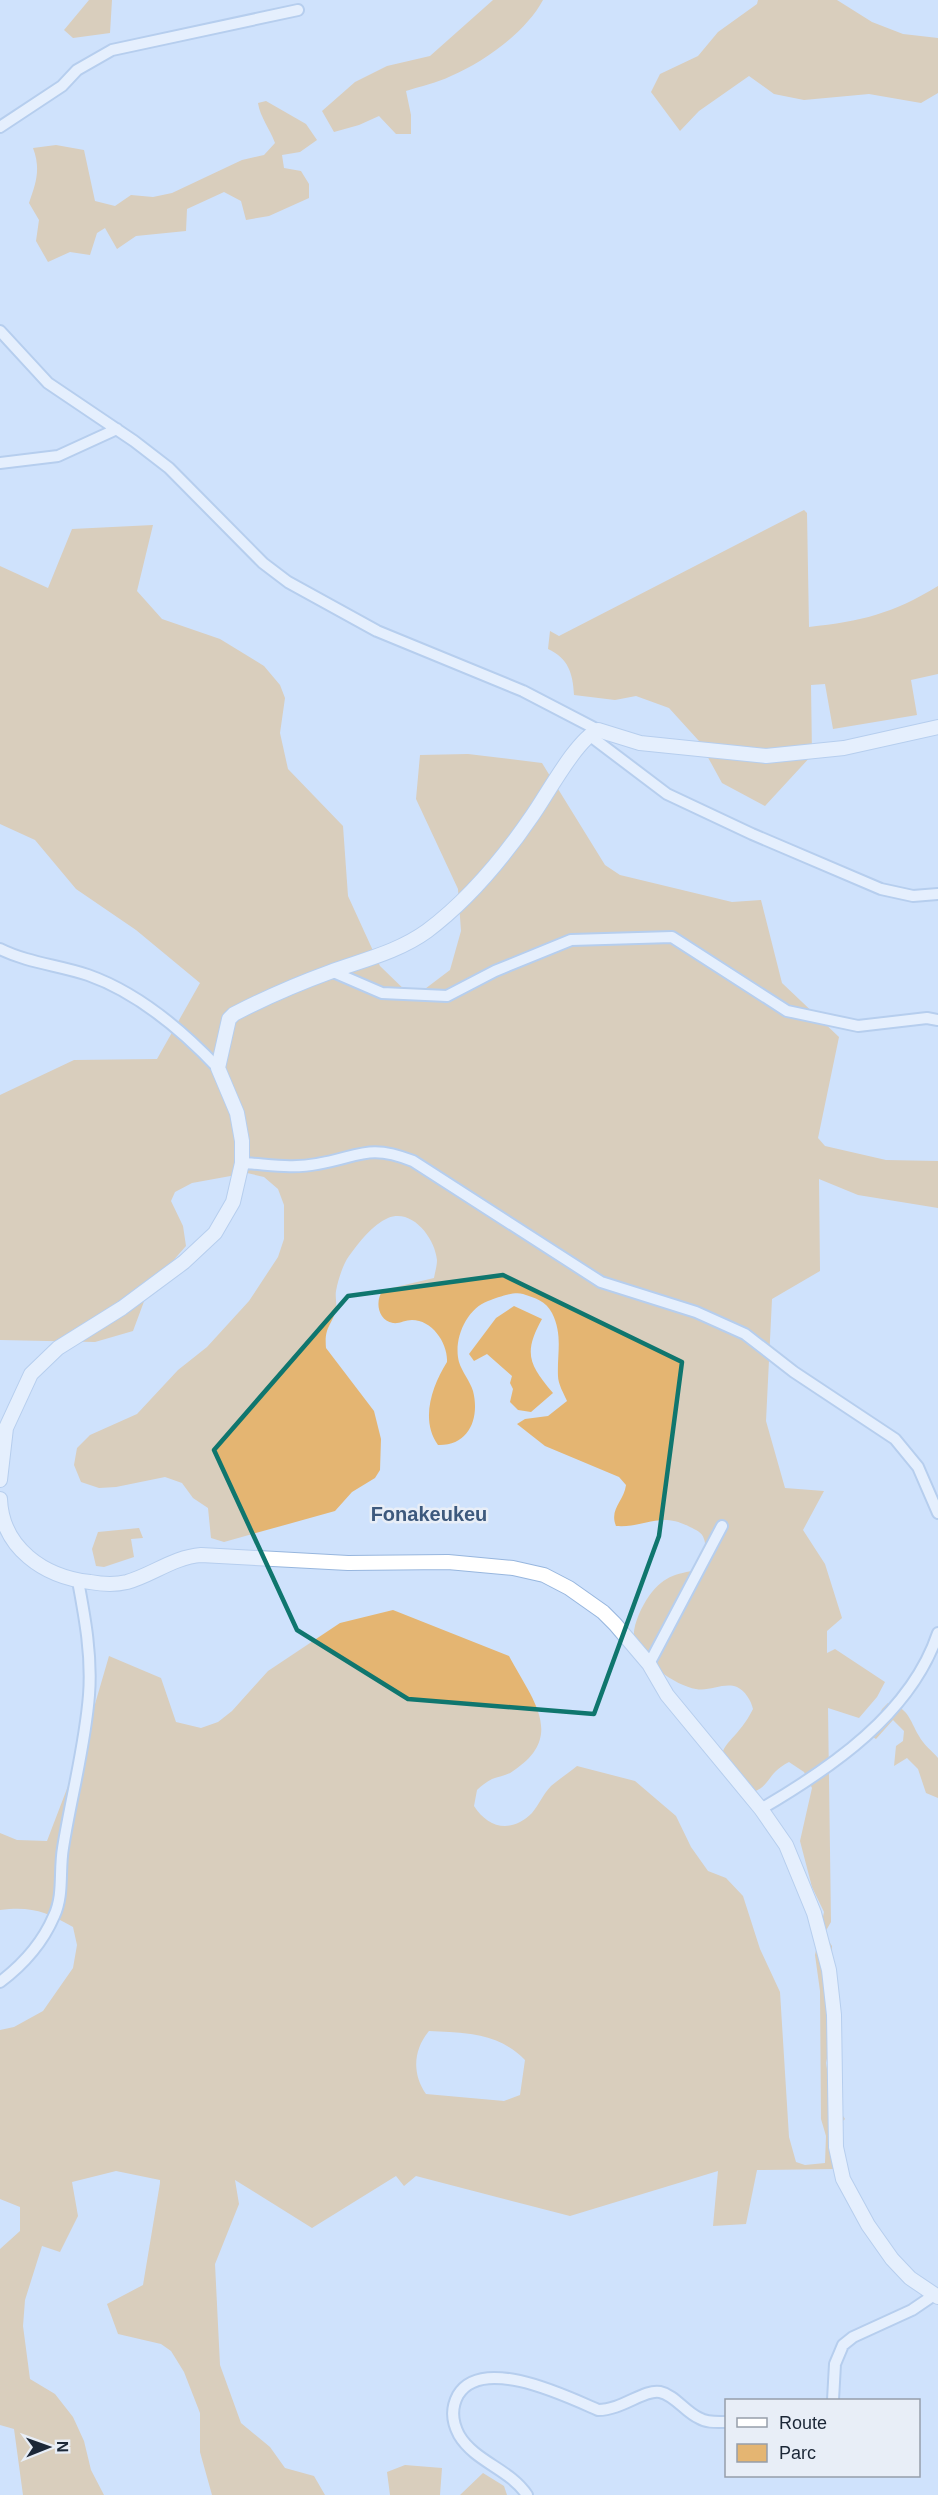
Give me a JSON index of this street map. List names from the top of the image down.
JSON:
{
  "districts": ["Fonakeukeu"],
  "legend": ["Route", "Parc"],
  "north": "right"
}
